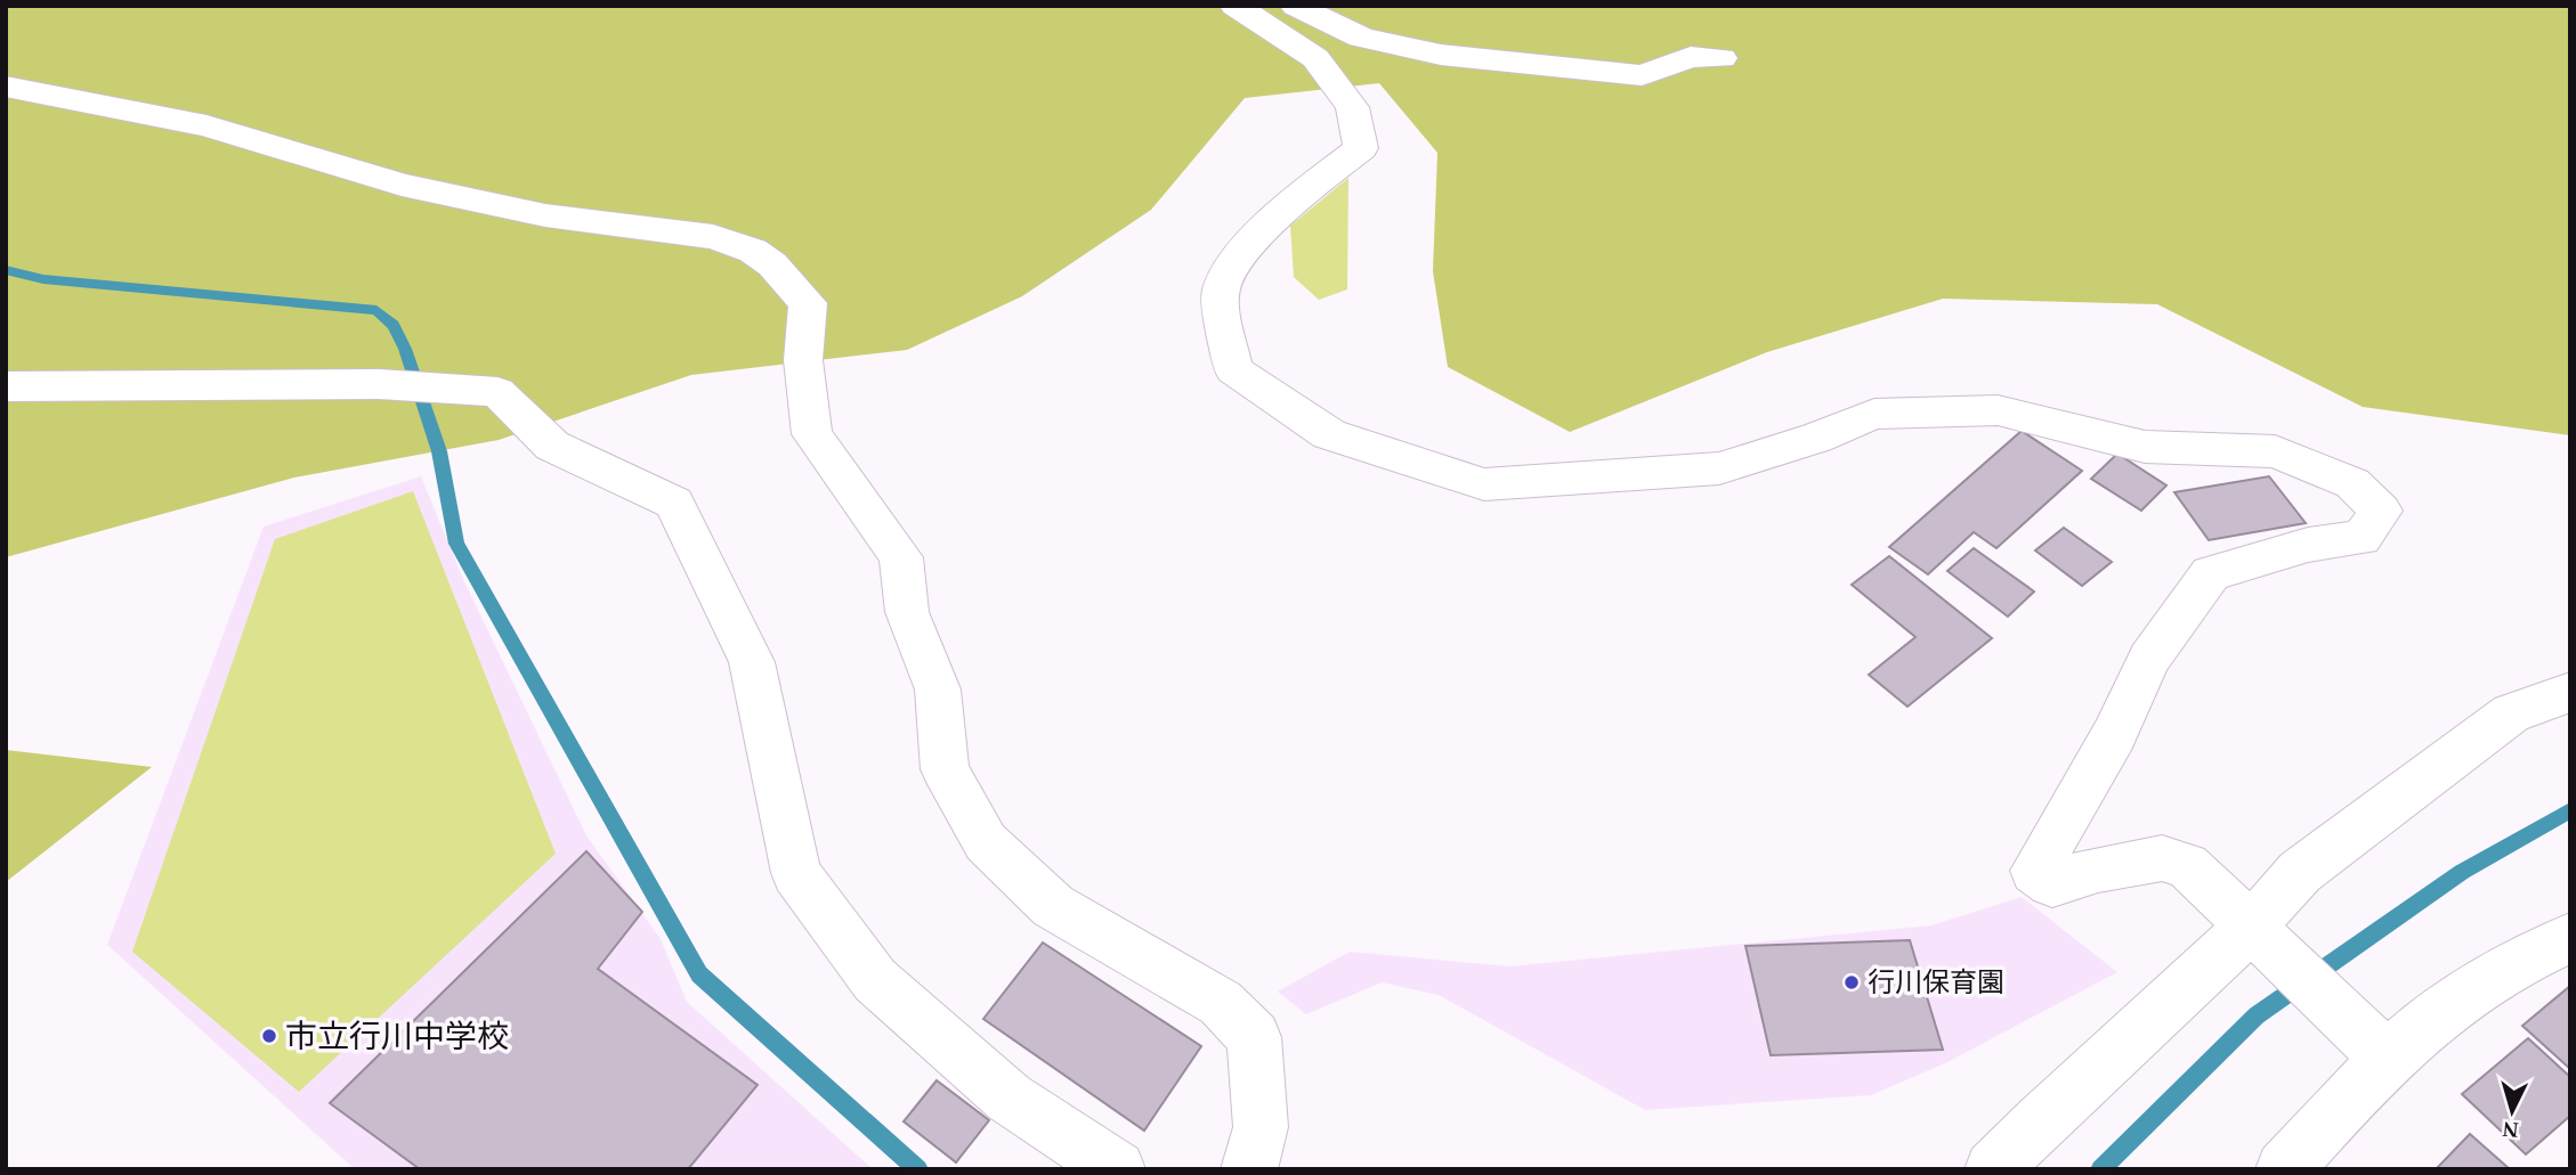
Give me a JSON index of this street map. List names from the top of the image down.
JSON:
{
  "places": ["行川保育園", "市立行川中学校"],
  "north": "bottom"
}
